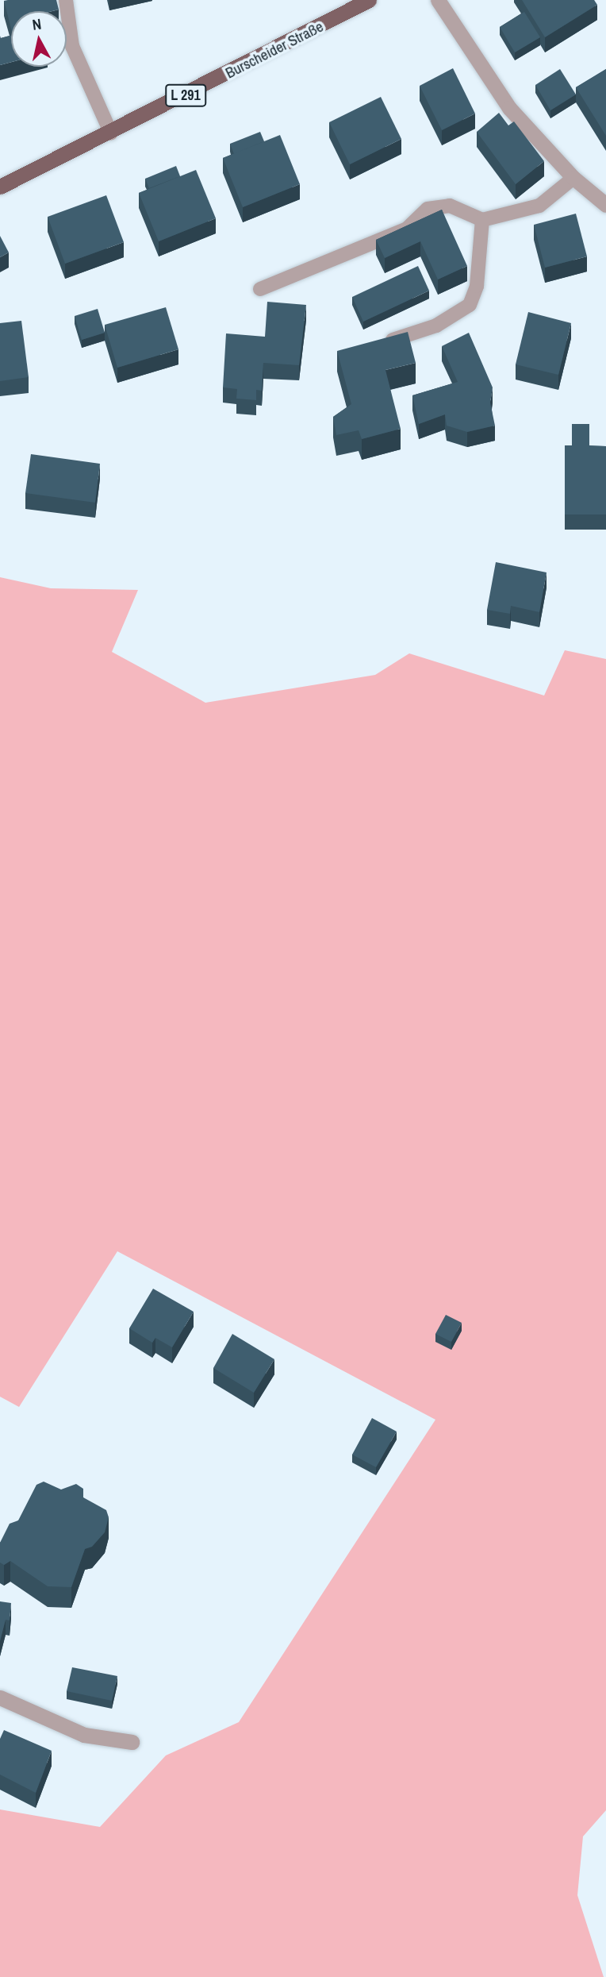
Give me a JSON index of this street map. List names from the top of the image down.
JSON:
{
  "streets": {
    "main road": ["Burscheider Straße", "L 291"]
  },
  "north": "top"
}
